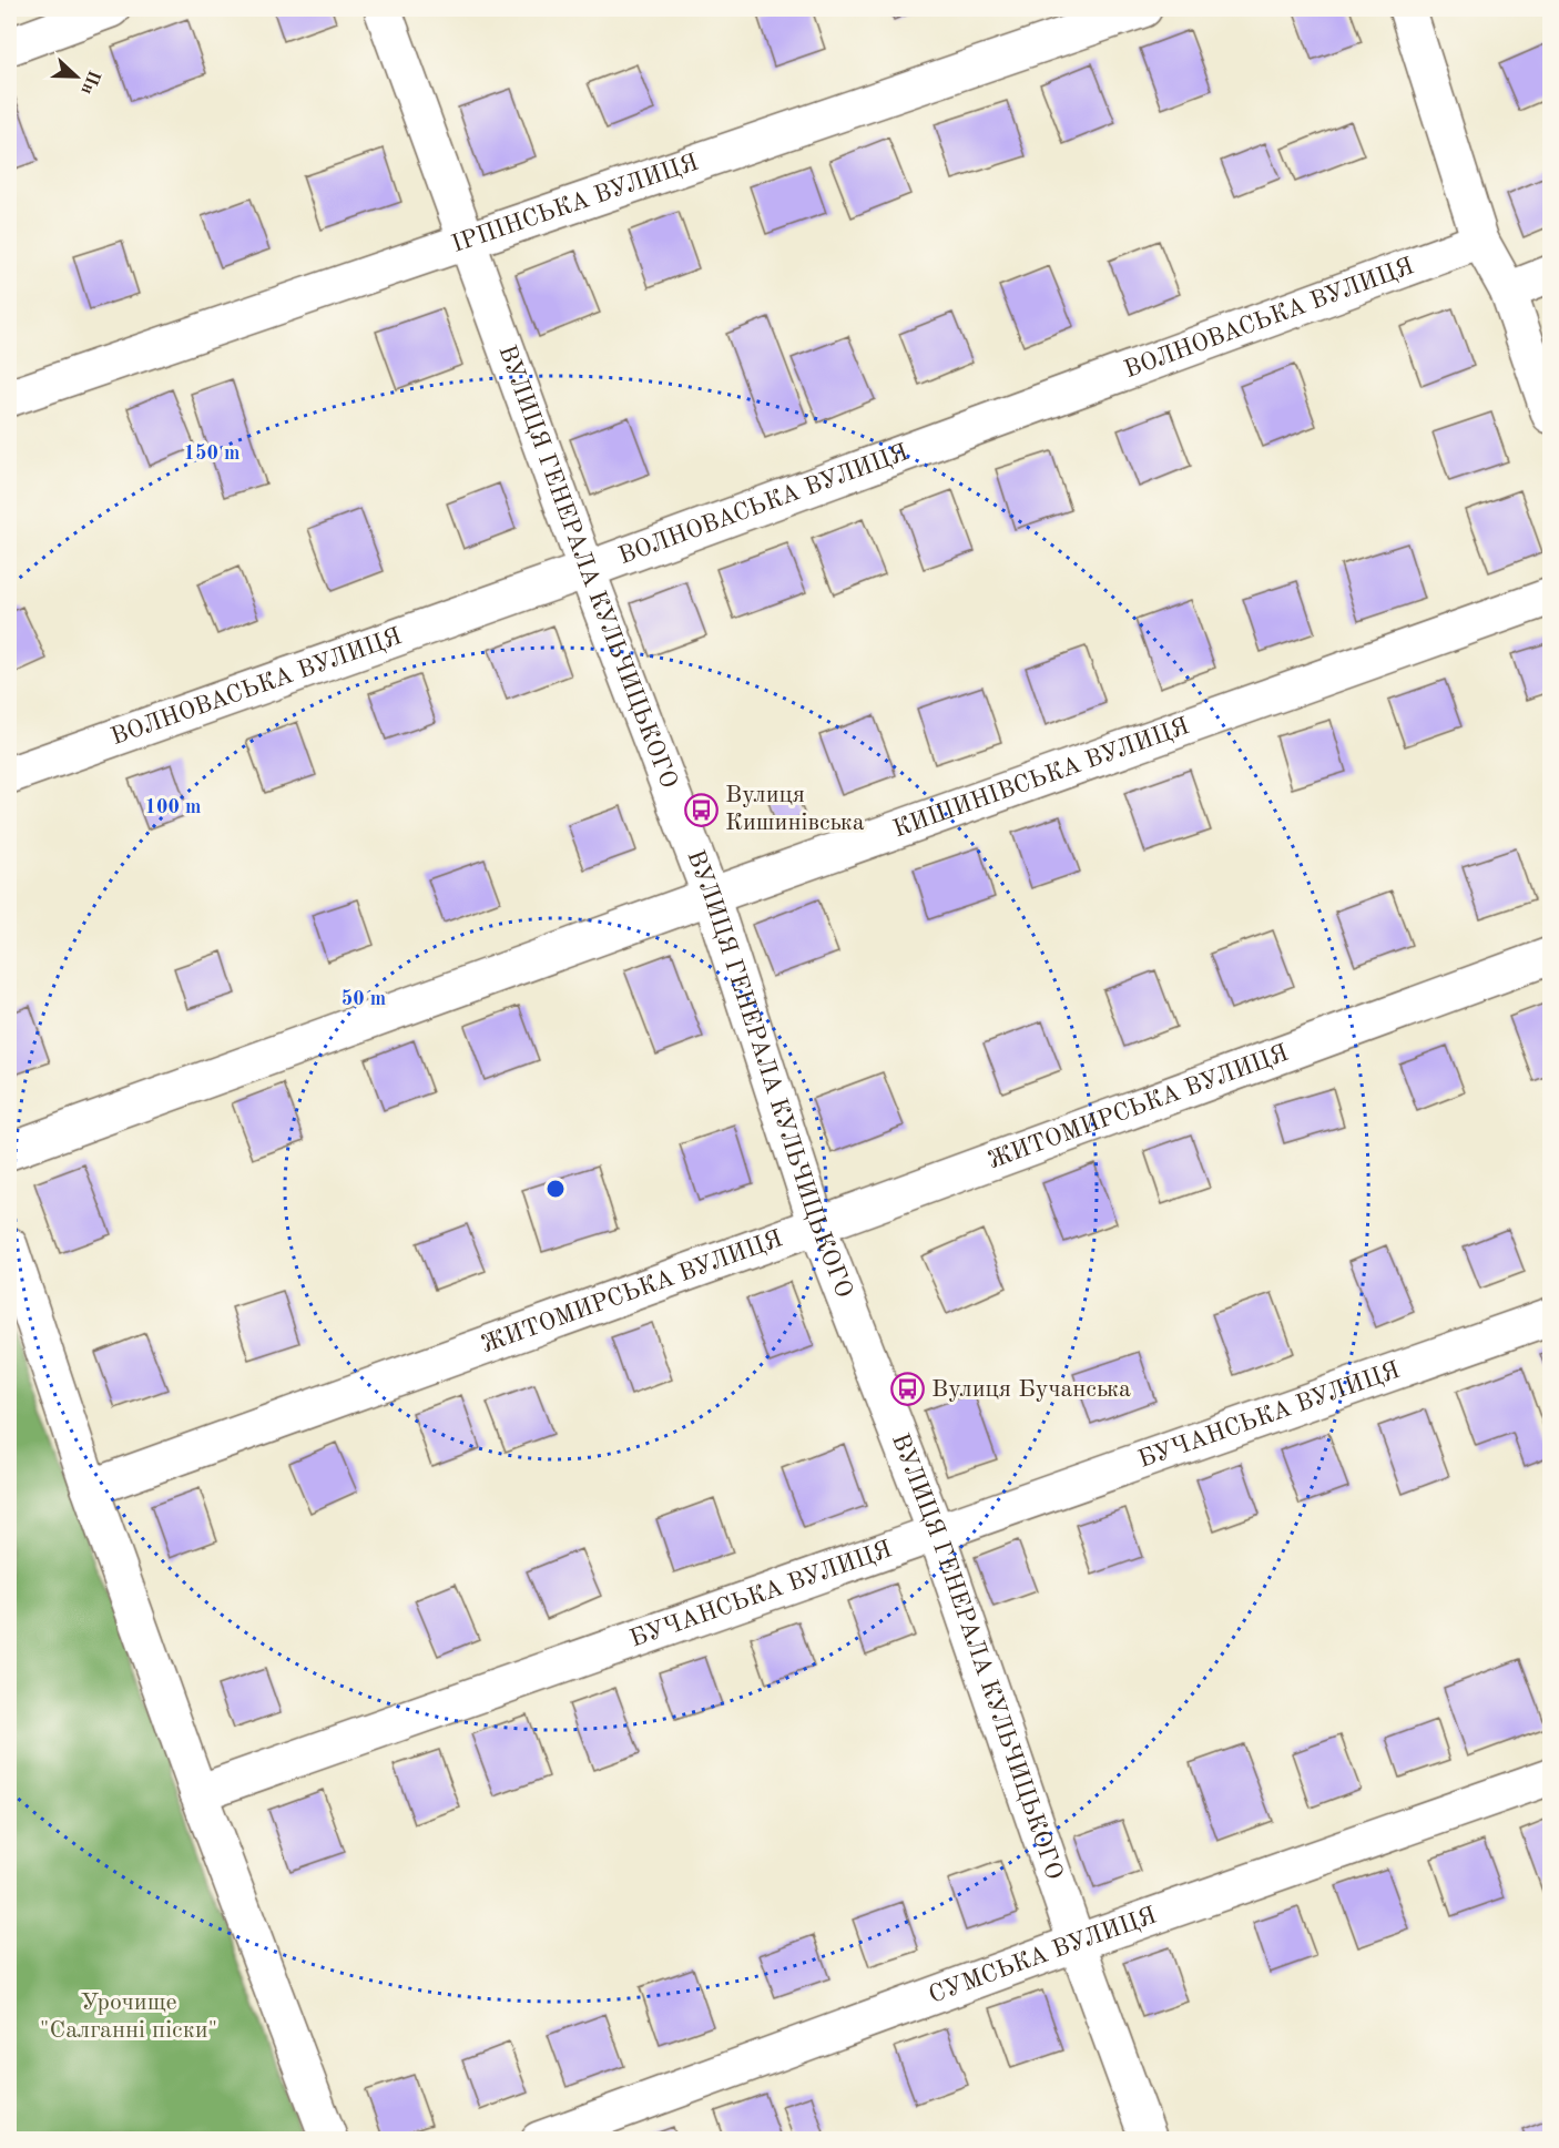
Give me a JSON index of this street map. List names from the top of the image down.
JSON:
{
  "streets": {
    "street": [
      "ІРПІНСЬКА ВУЛИЦЯ",
      "ВОЛНОВАСЬКА ВУЛИЦЯ",
      "ВУЛИЦЯ ГЕНЕРАЛА КУЛЬЧИЦЬКОГО",
      "КИШИНІВСЬКА ВУЛИЦЯ",
      "ЖИТОМИРСЬКА ВУЛИЦЯ",
      "БУЧАНСЬКА ВУЛИЦЯ",
      "СУМСЬКА ВУЛИЦЯ"
    ]
  },
  "crossings": [
    ["ІРПІНСЬКА ВУЛИЦЯ", "ВУЛИЦЯ ГЕНЕРАЛА КУЛЬЧИЦЬКОГО"],
    ["ВОЛНОВАСЬКА ВУЛИЦЯ", "ВУЛИЦЯ ГЕНЕРАЛА КУЛЬЧИЦЬКОГО"],
    ["ВУЛИЦЯ ГЕНЕРАЛА КУЛЬЧИЦЬКОГО", "КИШИНІВСЬКА ВУЛИЦЯ"],
    ["ВУЛИЦЯ ГЕНЕРАЛА КУЛЬЧИЦЬКОГО", "ЖИТОМИРСЬКА ВУЛИЦЯ"],
    ["ВУЛИЦЯ ГЕНЕРАЛА КУЛЬЧИЦЬКОГО", "БУЧАНСЬКА ВУЛИЦЯ"],
    ["ВУЛИЦЯ ГЕНЕРАЛА КУЛЬЧИЦЬКОГО", "СУМСЬКА ВУЛИЦЯ"]
  ],
  "parks": ["Урочище \"Салганні піски\""],
  "places": {
    "bus stop": ["Вулиця Кишинівська", "Вулиця Бучанська"]
  },
  "north": "right",
  "rings": ["150 m", "100 m", "50 m"]
}
